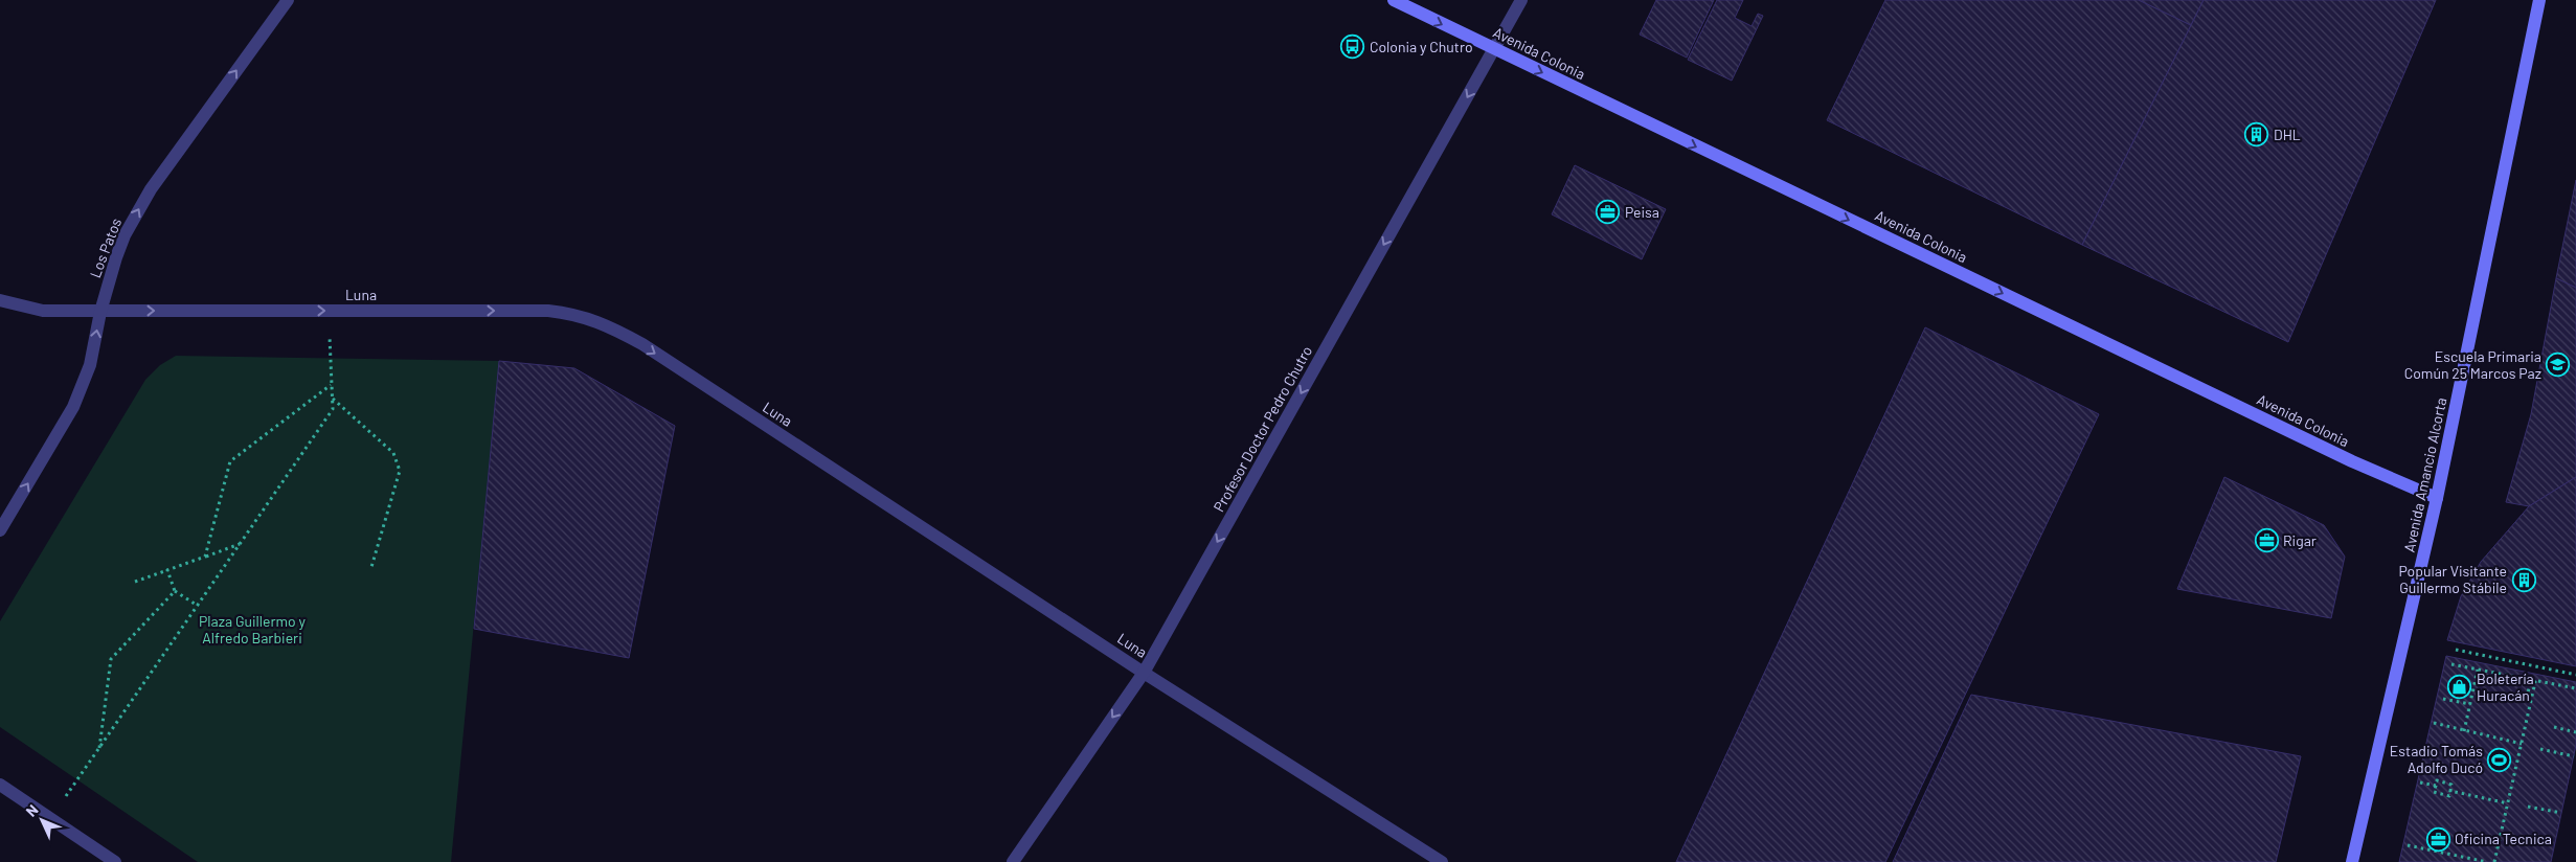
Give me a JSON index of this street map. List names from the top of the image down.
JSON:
{
  "streets": {
    "main road": ["Avenida Colonia", "Avenida Amancio Alcorta"],
    "street": ["Los Patos", "Luna", "Profesor Doctor Pedro Chutro"]
  },
  "crossings": [
    ["Avenida Colonia", "Profesor Doctor Pedro Chutro"],
    ["Avenida Colonia", "Avenida Amancio Alcorta"],
    ["Los Patos", "Luna"],
    ["Luna", "Profesor Doctor Pedro Chutro"]
  ],
  "one_way": [
    "Avenida Colonia",
    "Los Patos",
    "Luna",
    "Profesor Doctor Pedro Chutro"
  ],
  "parks": ["Plaza Guillermo y Alfredo Barbieri"],
  "places": {
    "bus stop": ["Colonia y Chutro"],
    "building": ["DHL", "Popular Visitante Guillermo Stábile"],
    "office": ["Peisa", "Rigar", "Oficina Tecnica"],
    "school or university": ["Escuela Primaria Común 25 Marcos Paz"],
    "shop": ["Boletería Huracán"],
    "sports": ["Estadio Tomás Adolfo Ducó"]
  },
  "north": "top left"
}
